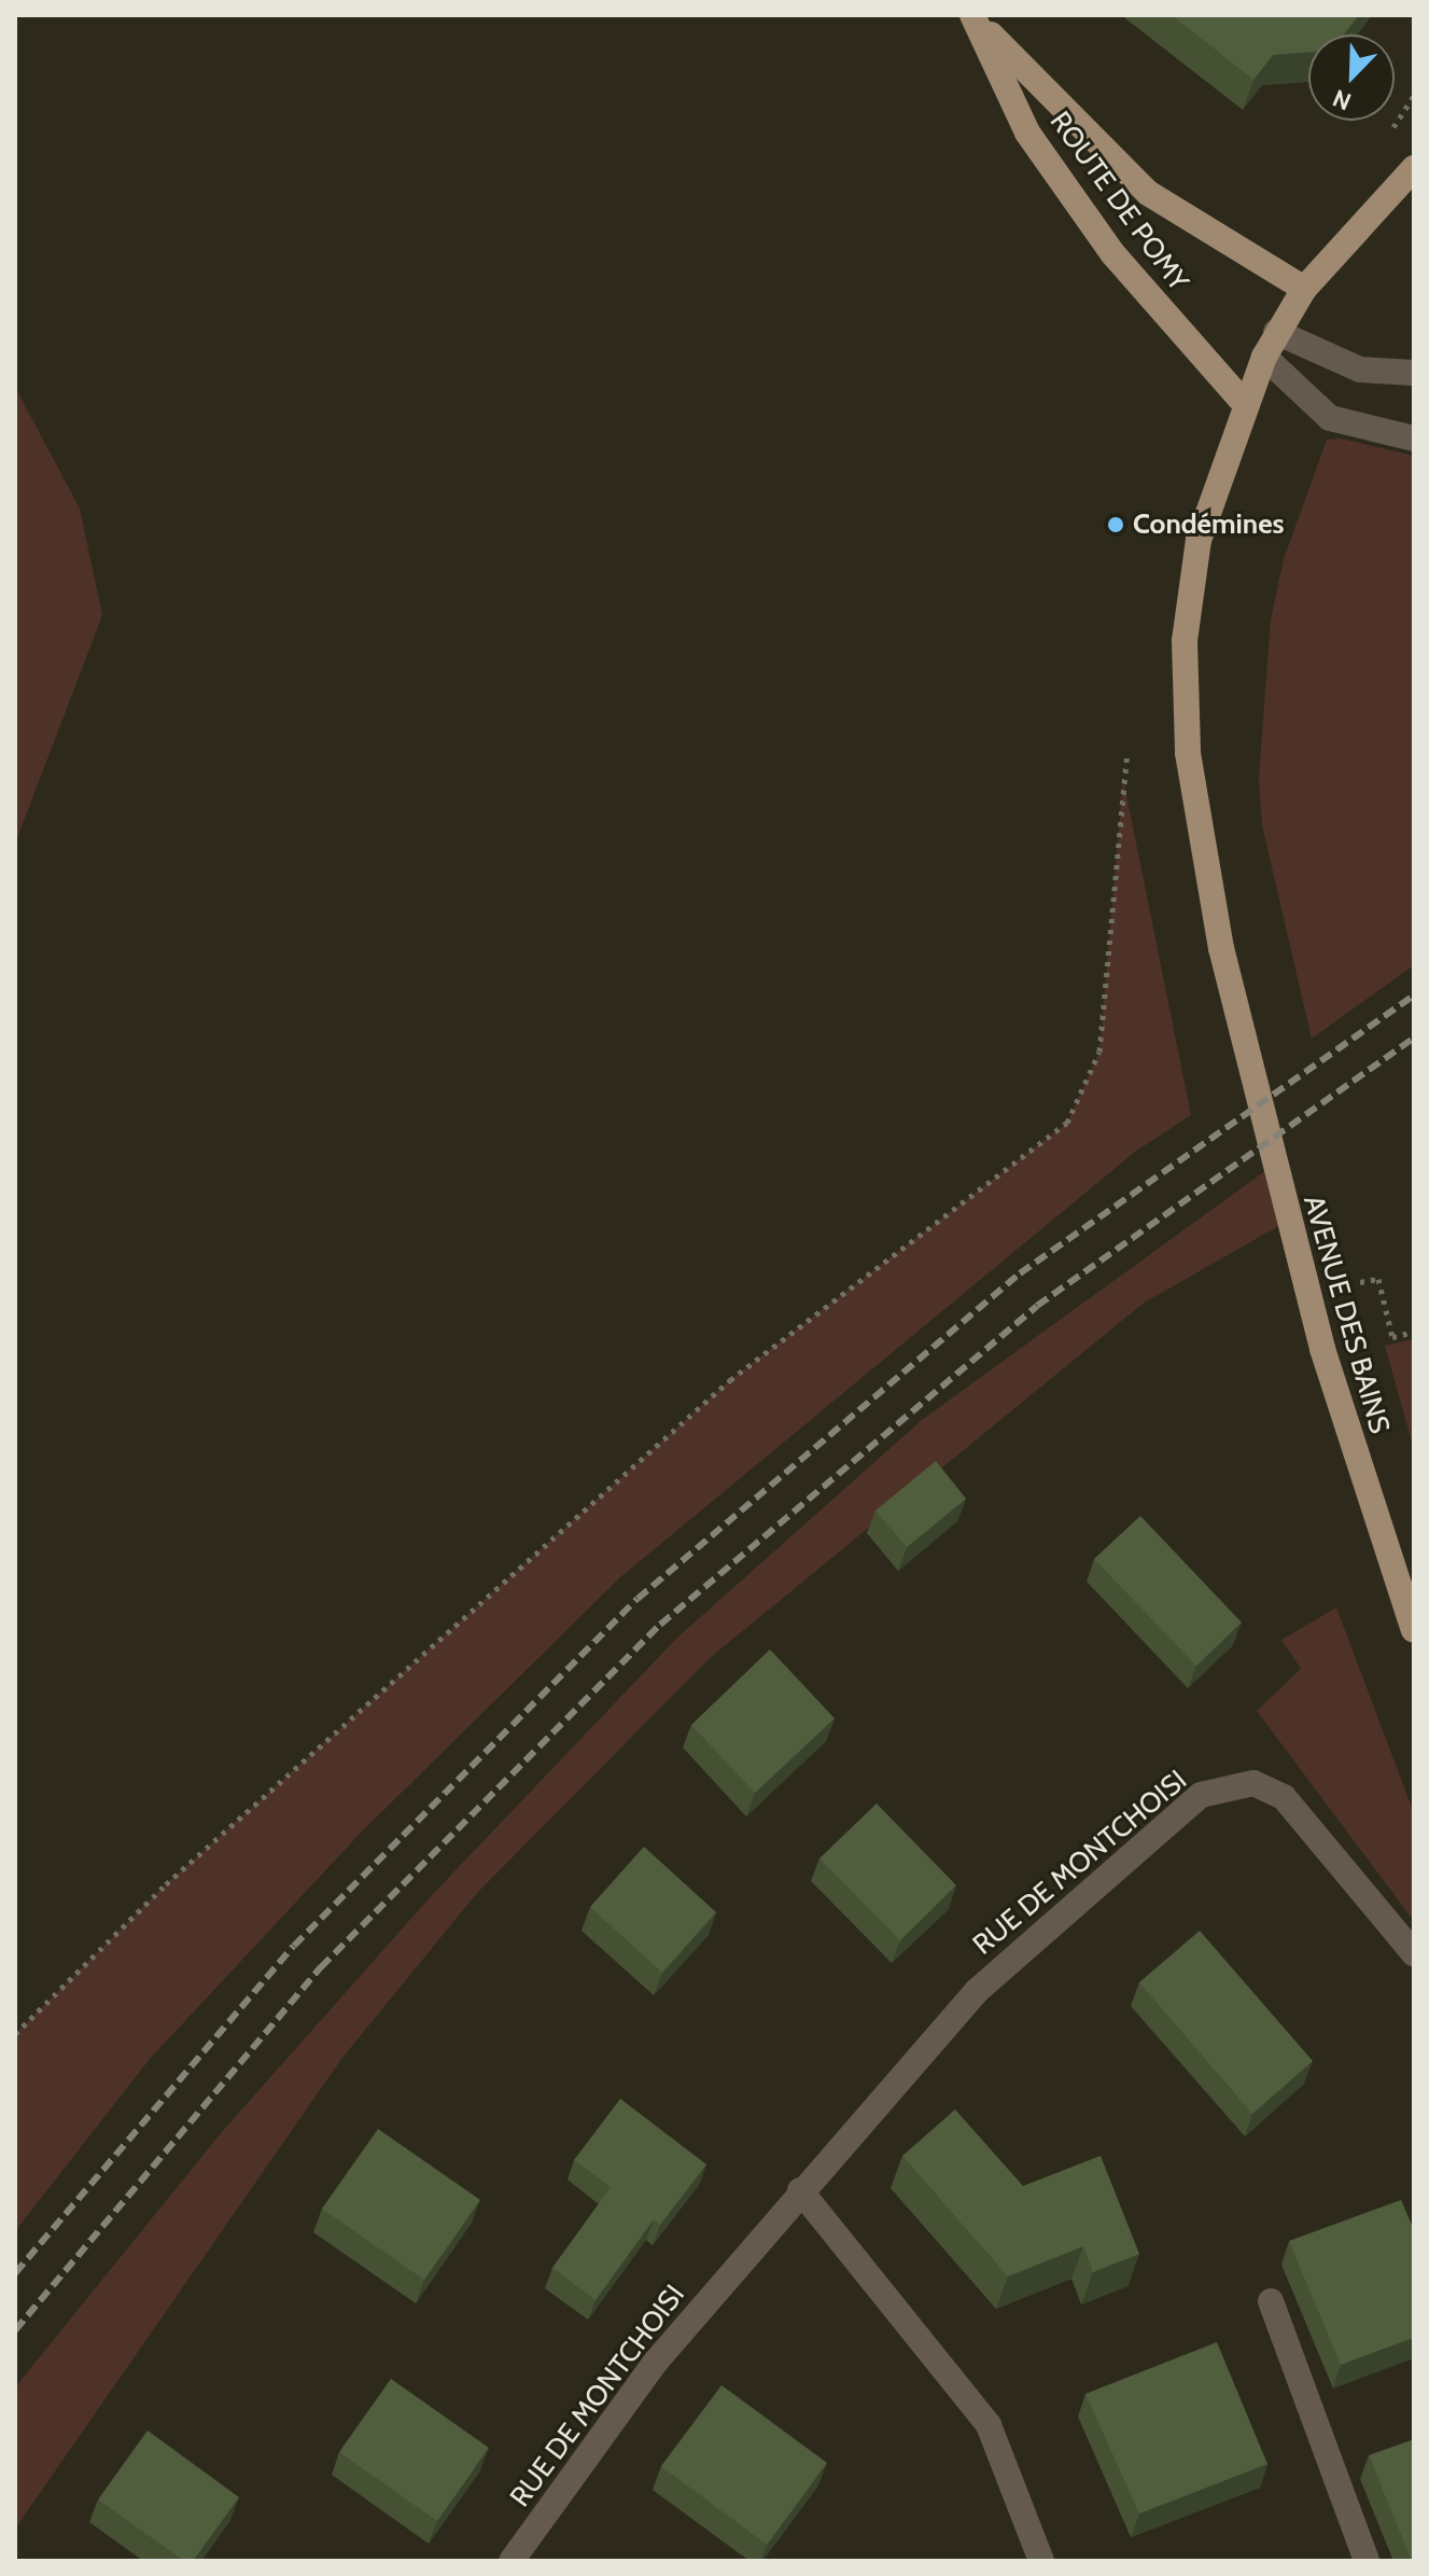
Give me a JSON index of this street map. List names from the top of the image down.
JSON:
{
  "streets": {
    "main road": ["ROUTE DE POMY", "AVENUE DES BAINS"],
    "street": ["RUE DE MONTCHOISI"]
  },
  "crossings": [
    ["ROUTE DE POMY", "AVENUE DES BAINS"]
  ],
  "places": ["Condémines"],
  "north": "bottom left"
}
